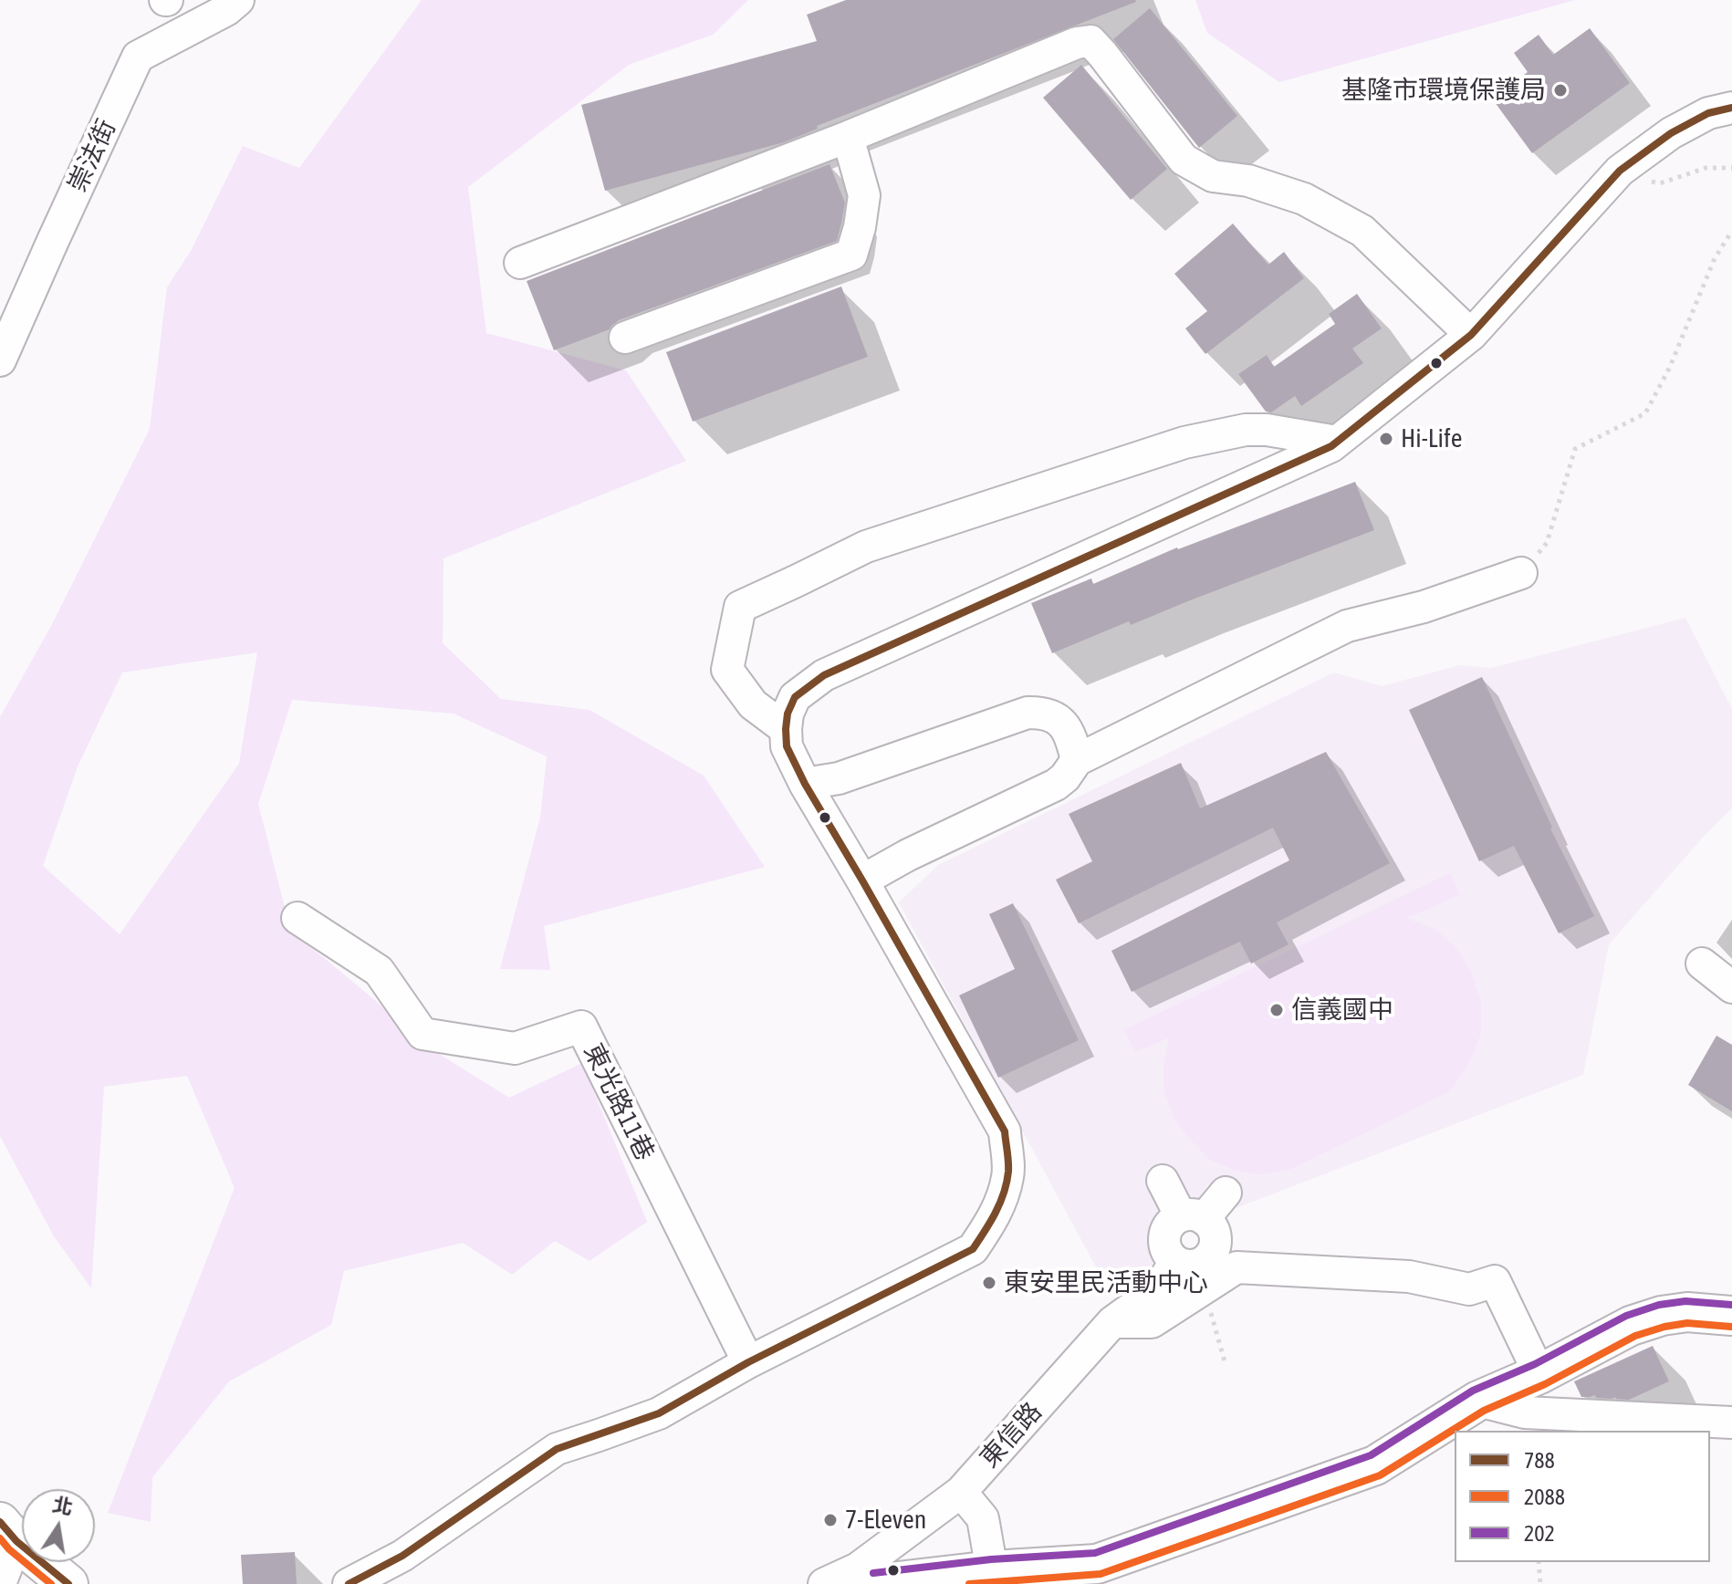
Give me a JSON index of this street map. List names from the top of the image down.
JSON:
{
  "streets": {
    "street": ["崇法街", "東光路11巷", "東信路"]
  },
  "places": [
    "基隆市環境保護局",
    "Hi-Life",
    "信義國中",
    "東安里民活動中心",
    "7-Eleven"
  ],
  "lines": ["transit line 788", "transit line 202", "transit line 2088"],
  "legend": ["788", "2088", "202"],
  "north": "top"
}
